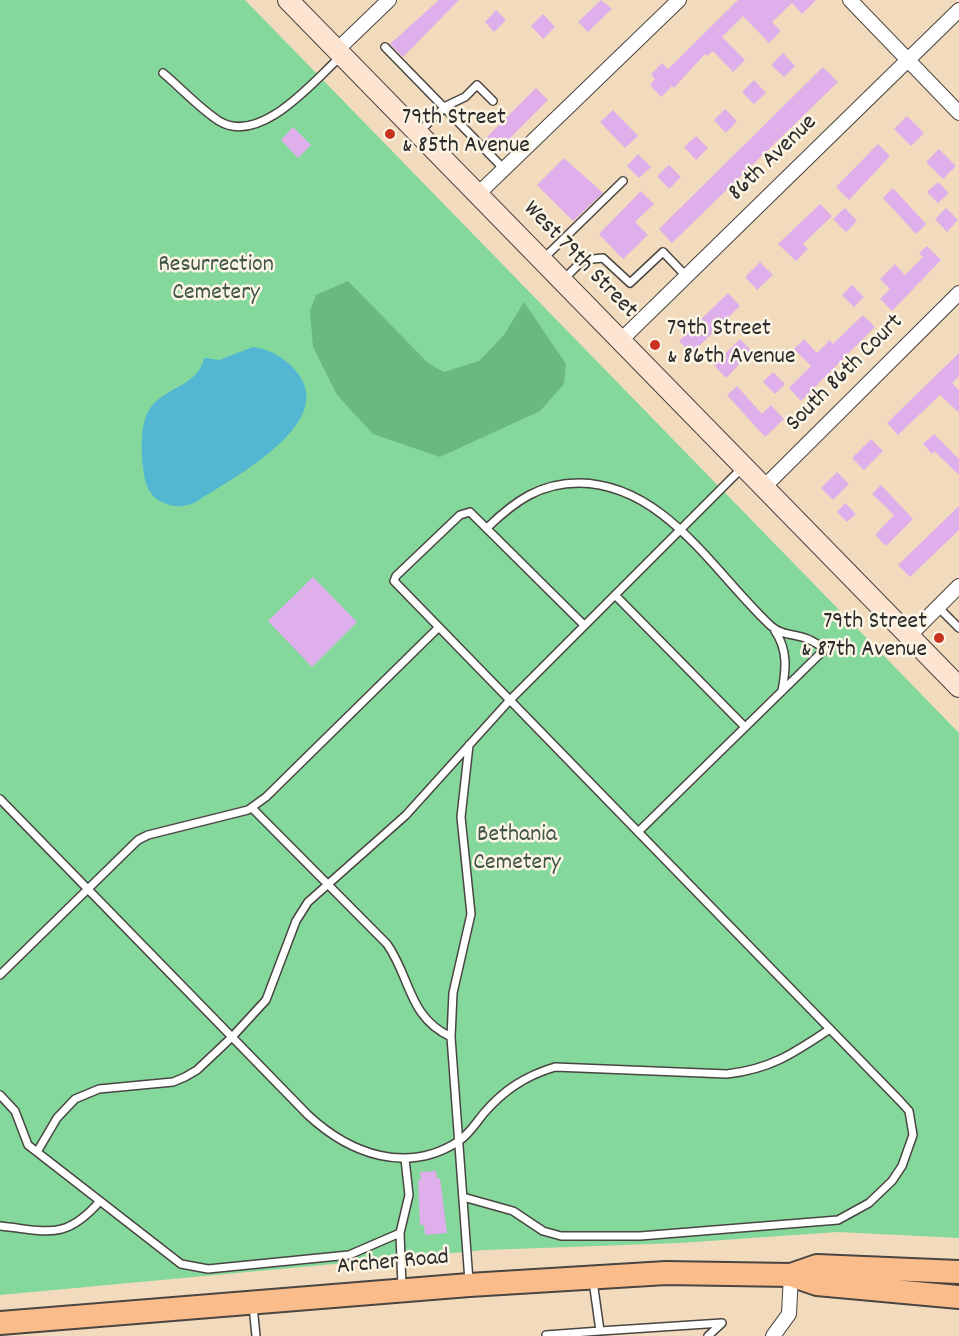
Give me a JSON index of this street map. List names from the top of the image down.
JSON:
{
  "streets": {
    "main road": ["West 79th Street", "Archer Road"],
    "street": ["86th Avenue", "South 86th Court"]
  },
  "crossings": [
    ["86th Avenue", "West 79th Street"],
    ["West 79th Street", "South 86th Court"]
  ],
  "parks": ["Resurrection Cemetery", "Bethania Cemetery"],
  "places": ["79th Street & 85th Avenue", "79th Street & 86th Avenue", "79th Street & 87th Avenue"]
}
